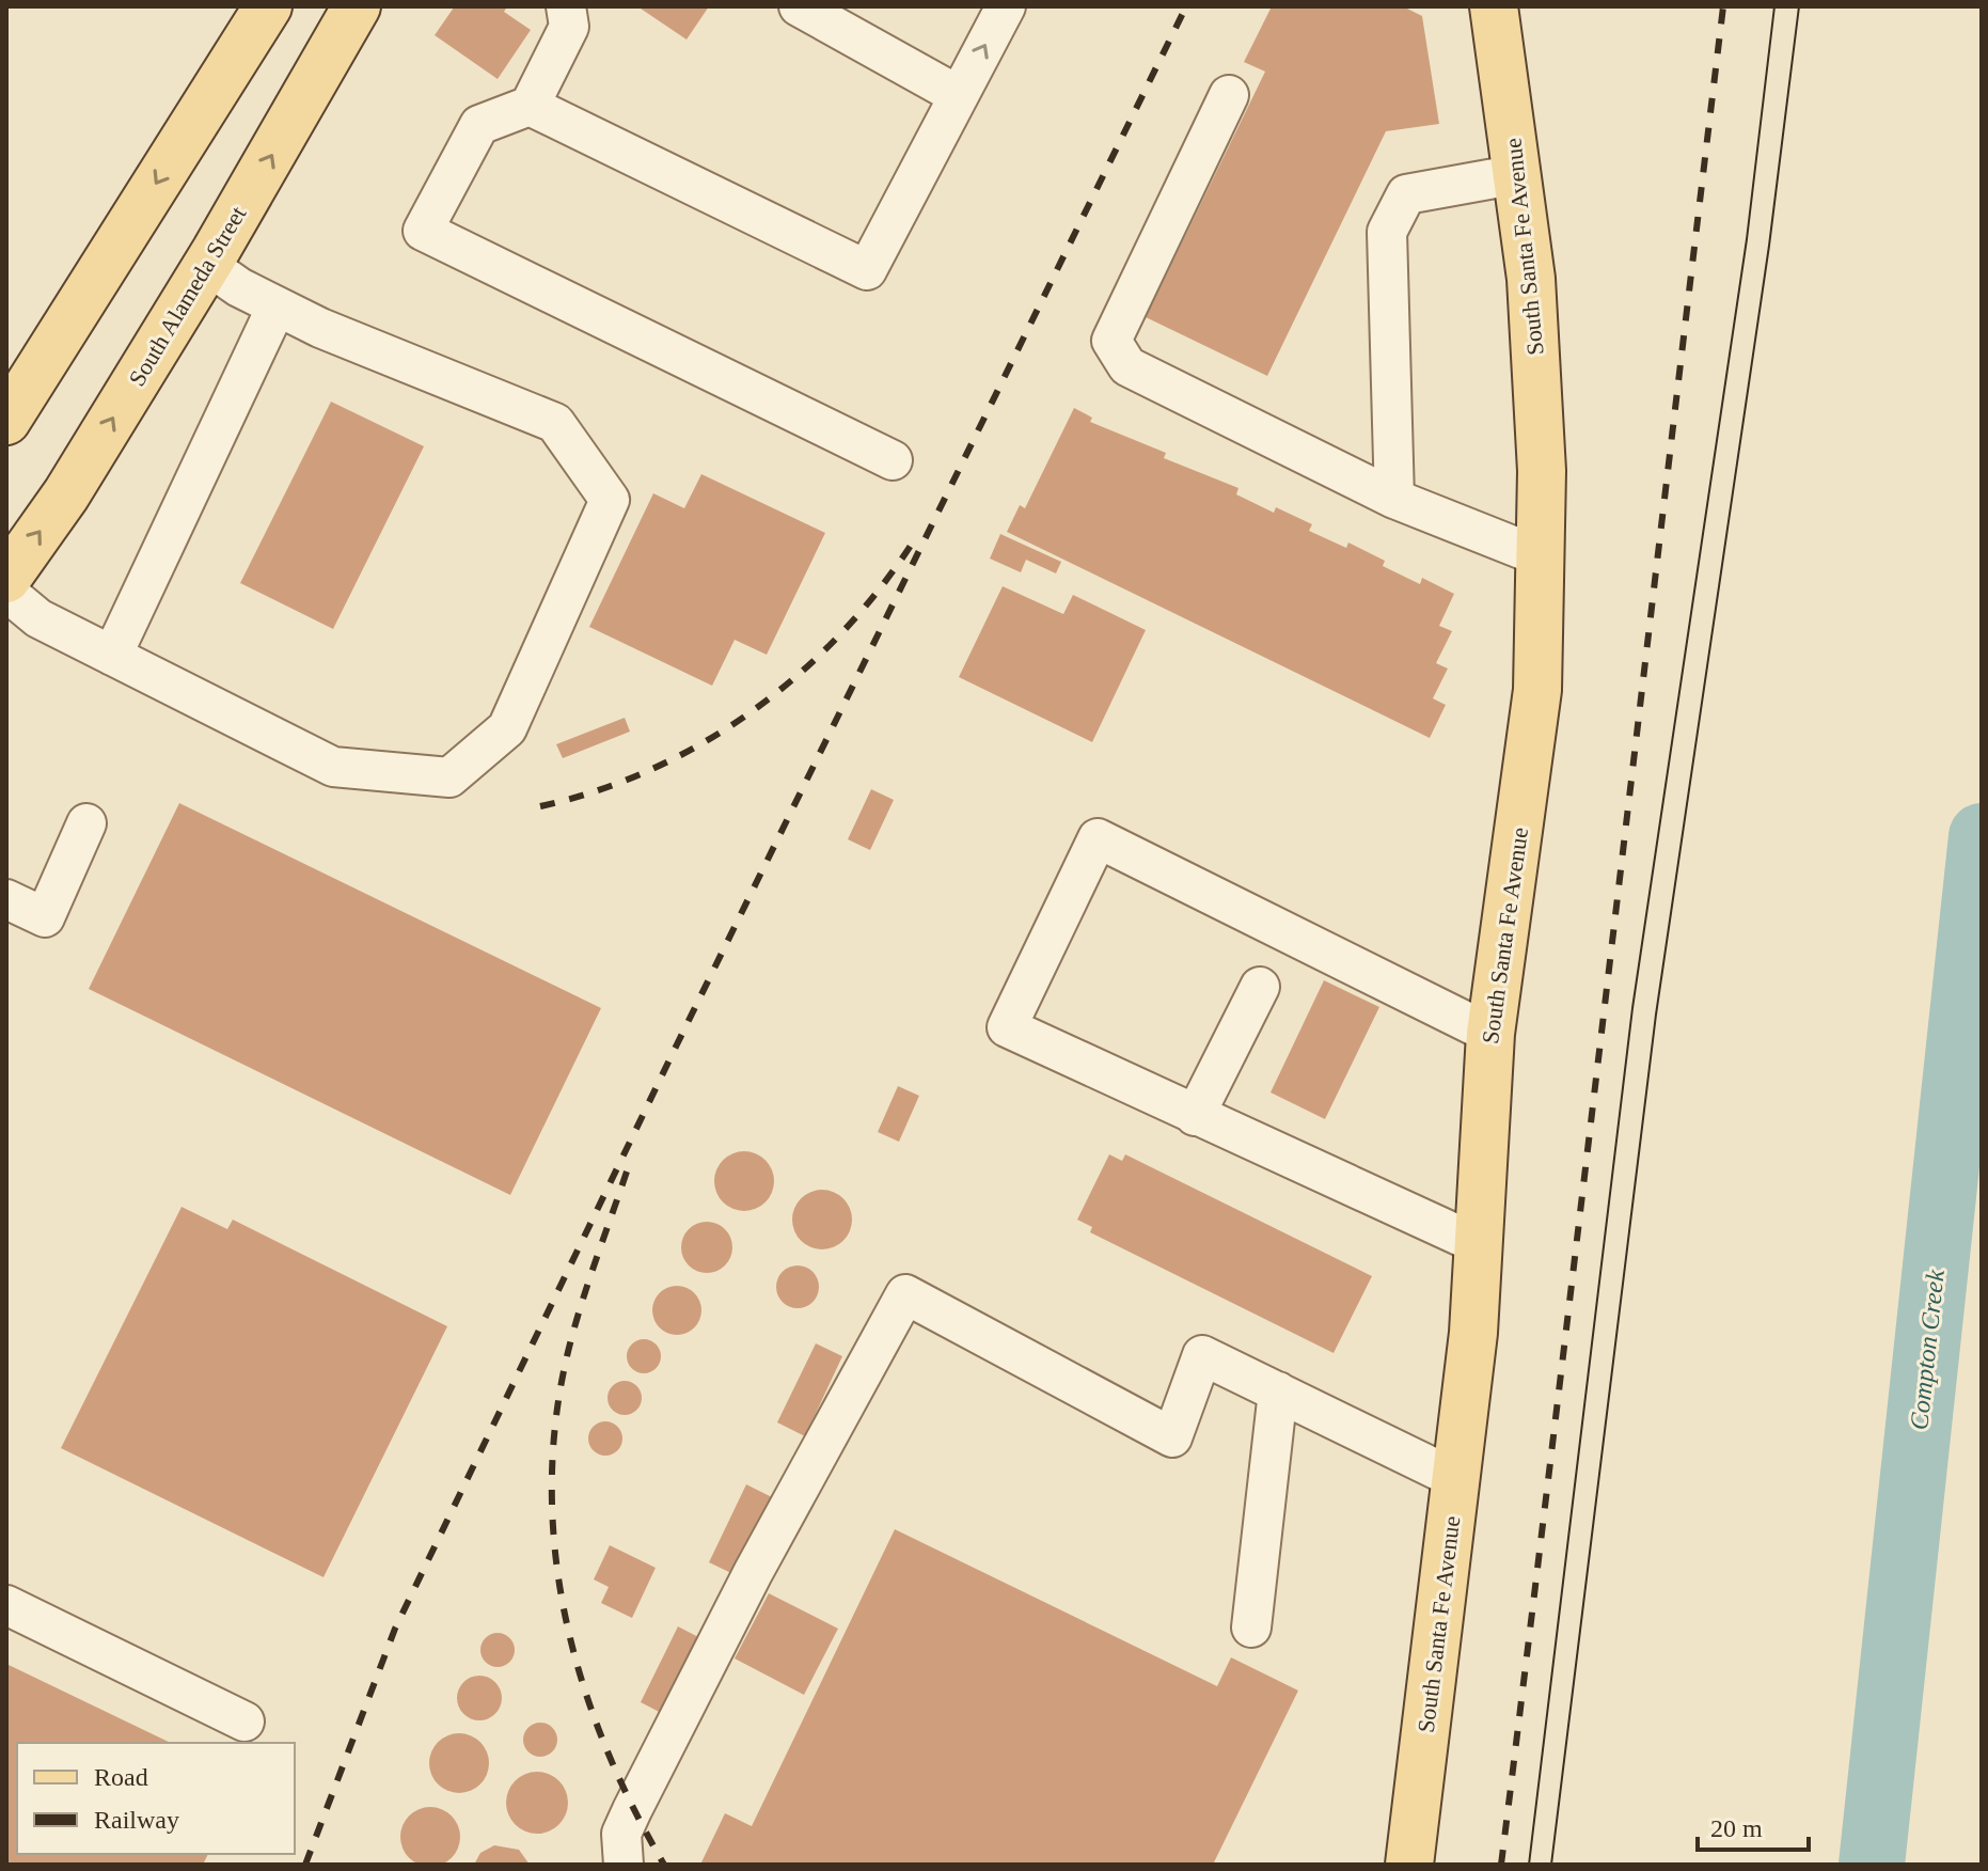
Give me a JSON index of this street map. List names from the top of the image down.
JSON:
{
  "streets": {
    "main road": ["South Santa Fe Avenue", "South Alameda Street"]
  },
  "water": ["Compton Creek"],
  "legend": ["Road", "Railway"],
  "scale_bar": "20 m"
}
